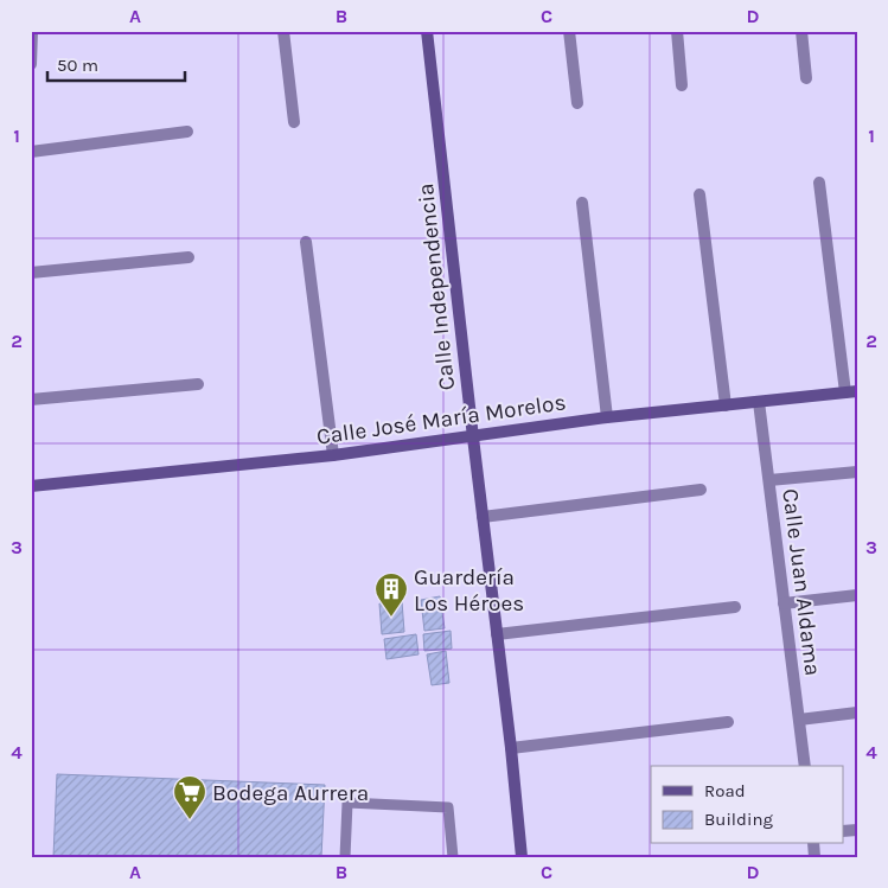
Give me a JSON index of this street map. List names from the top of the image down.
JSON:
{
  "streets": {
    "street": ["Calle Independencia", "Calle José María Morelos", "Calle Juan Aldama"]
  },
  "crossings": [
    ["Calle Independencia", "Calle José María Morelos"],
    ["Calle José María Morelos", "Calle Juan Aldama"]
  ],
  "places": {
    "building": ["Guardería Los Héroes"],
    "supermarket": ["Bodega Aurrera"]
  },
  "legend": ["Road", "Building"],
  "scale_bar": "50 m",
  "grid": {
    "columns": [
      "A",
      "B",
      "C",
      "D"
    ],
    "rows": [
      "1",
      "2",
      "3",
      "4"
    ]
  }
}
